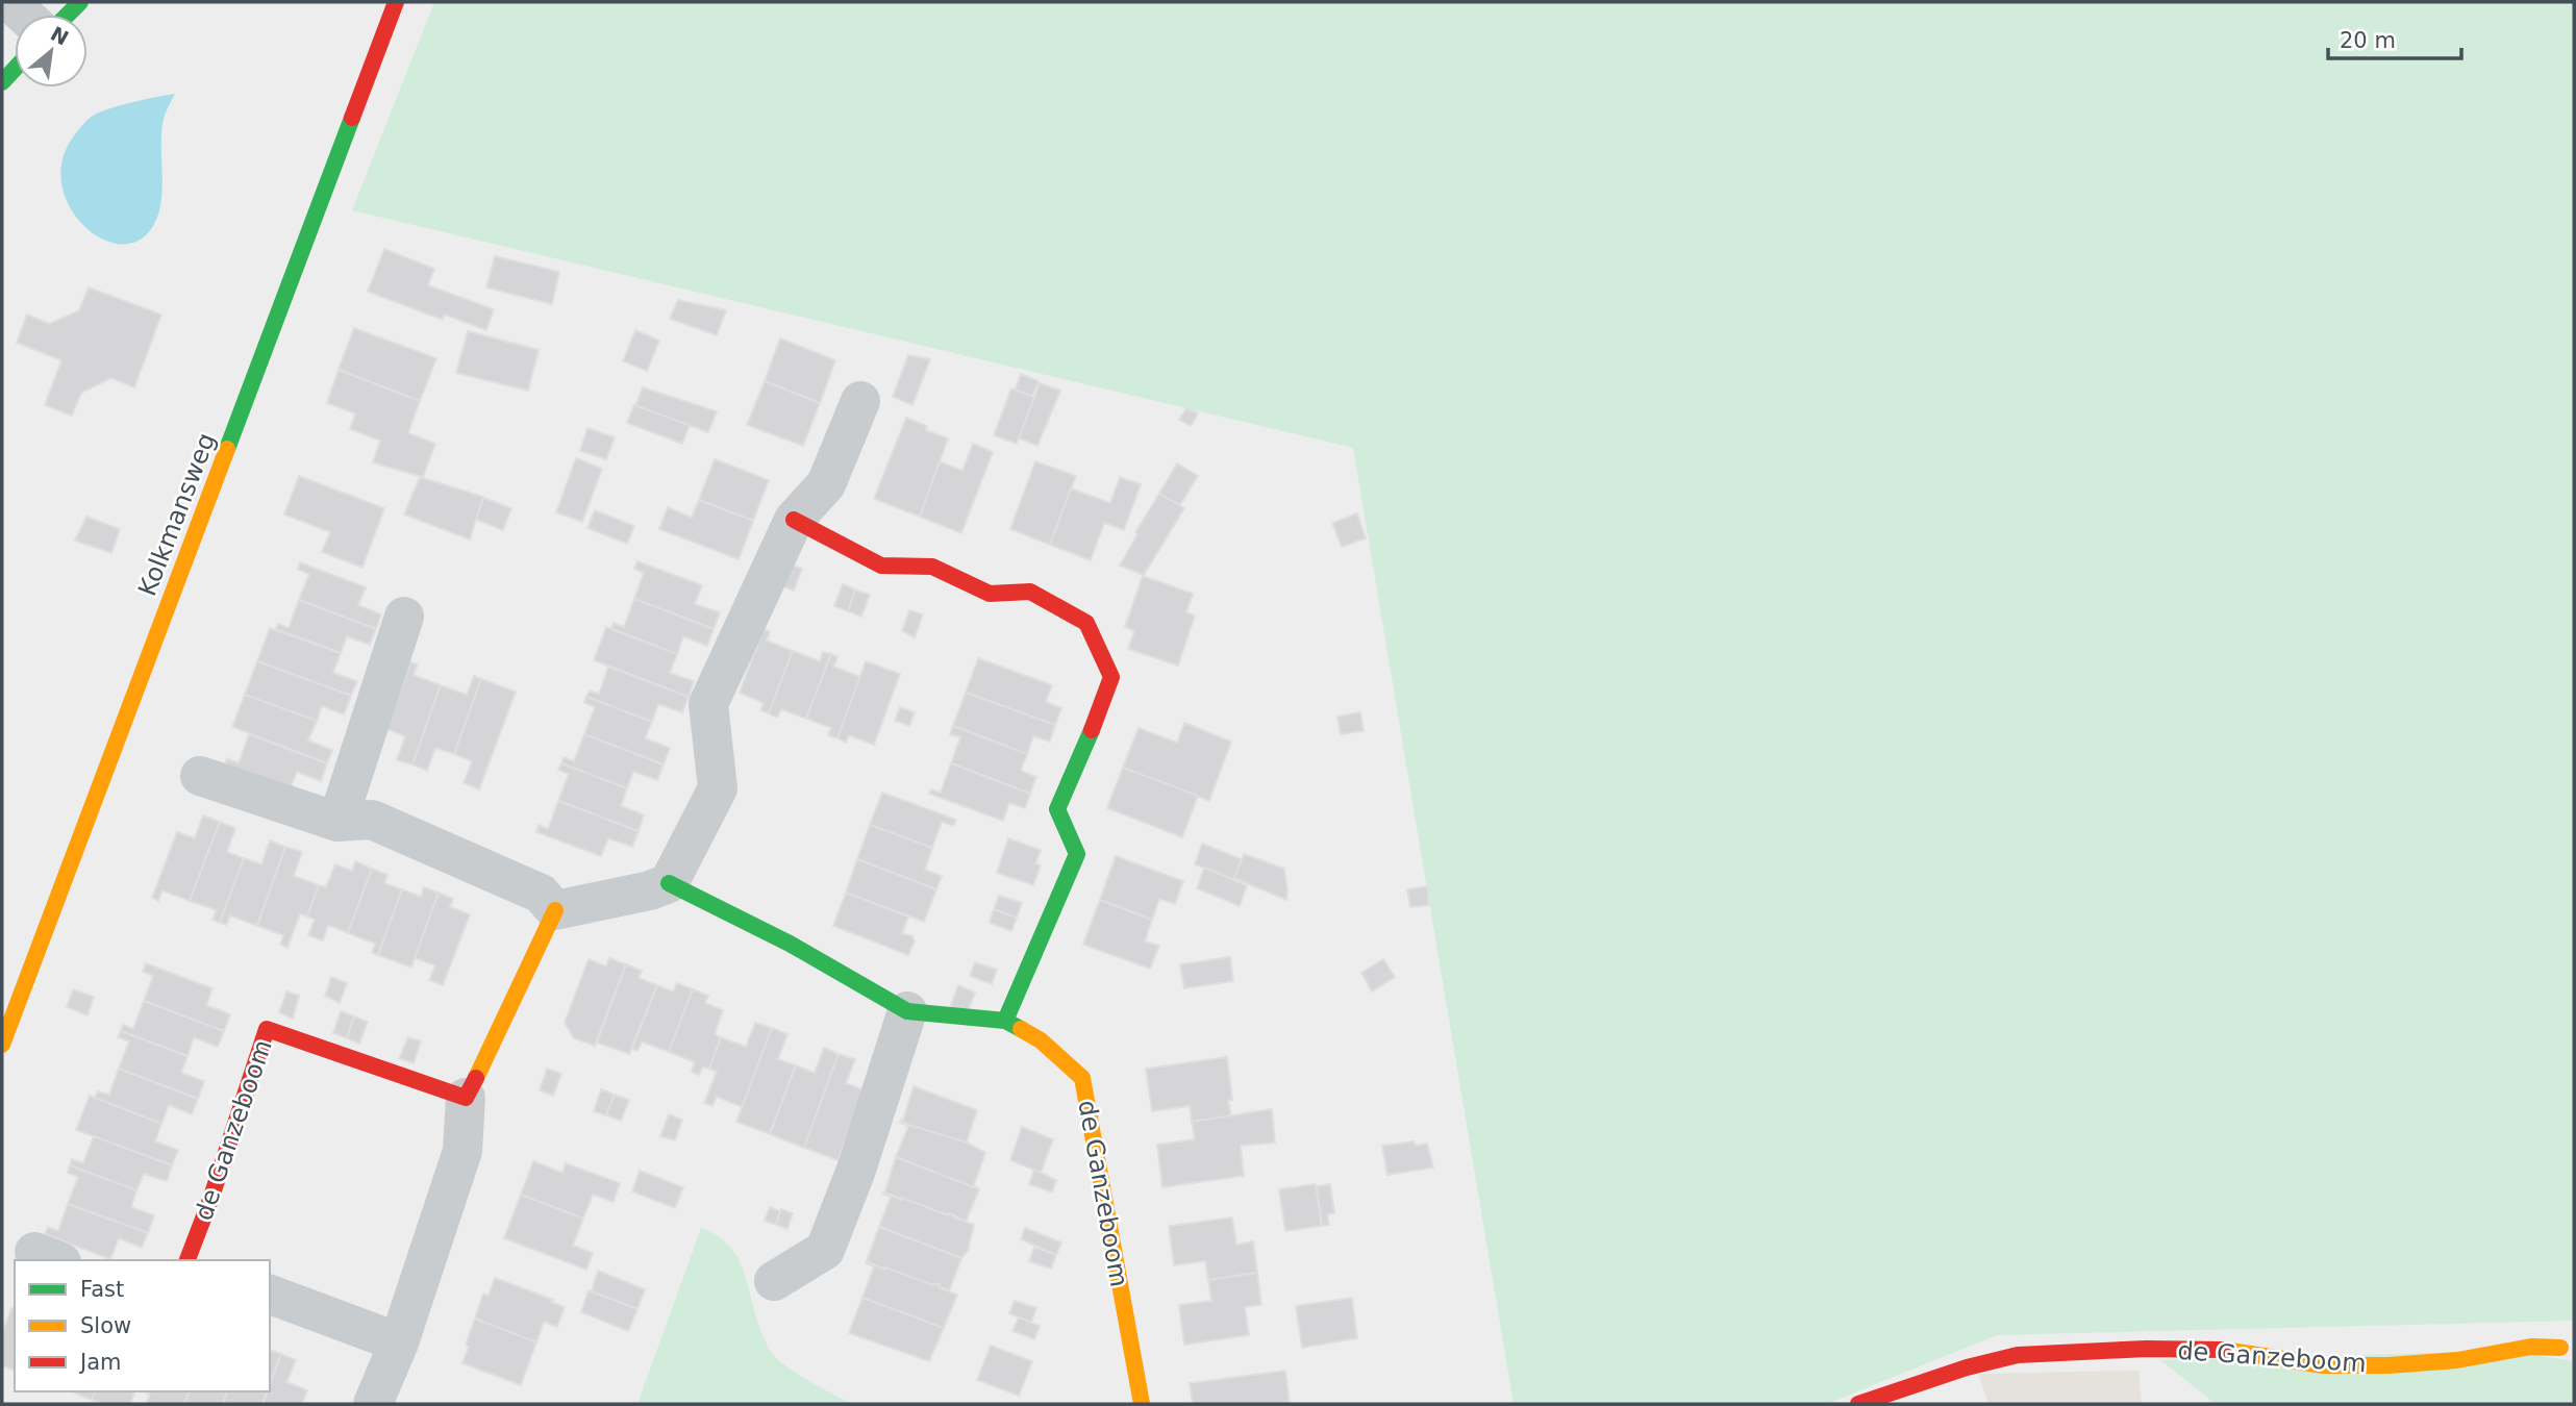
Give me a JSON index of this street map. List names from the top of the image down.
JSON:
{
  "streets": {
    "street": ["Kolkmansweg", "de Ganzeboom"]
  },
  "legend": ["Fast", "Slow", "Jam"],
  "scale_bar": "20 m",
  "north": "top right"
}
